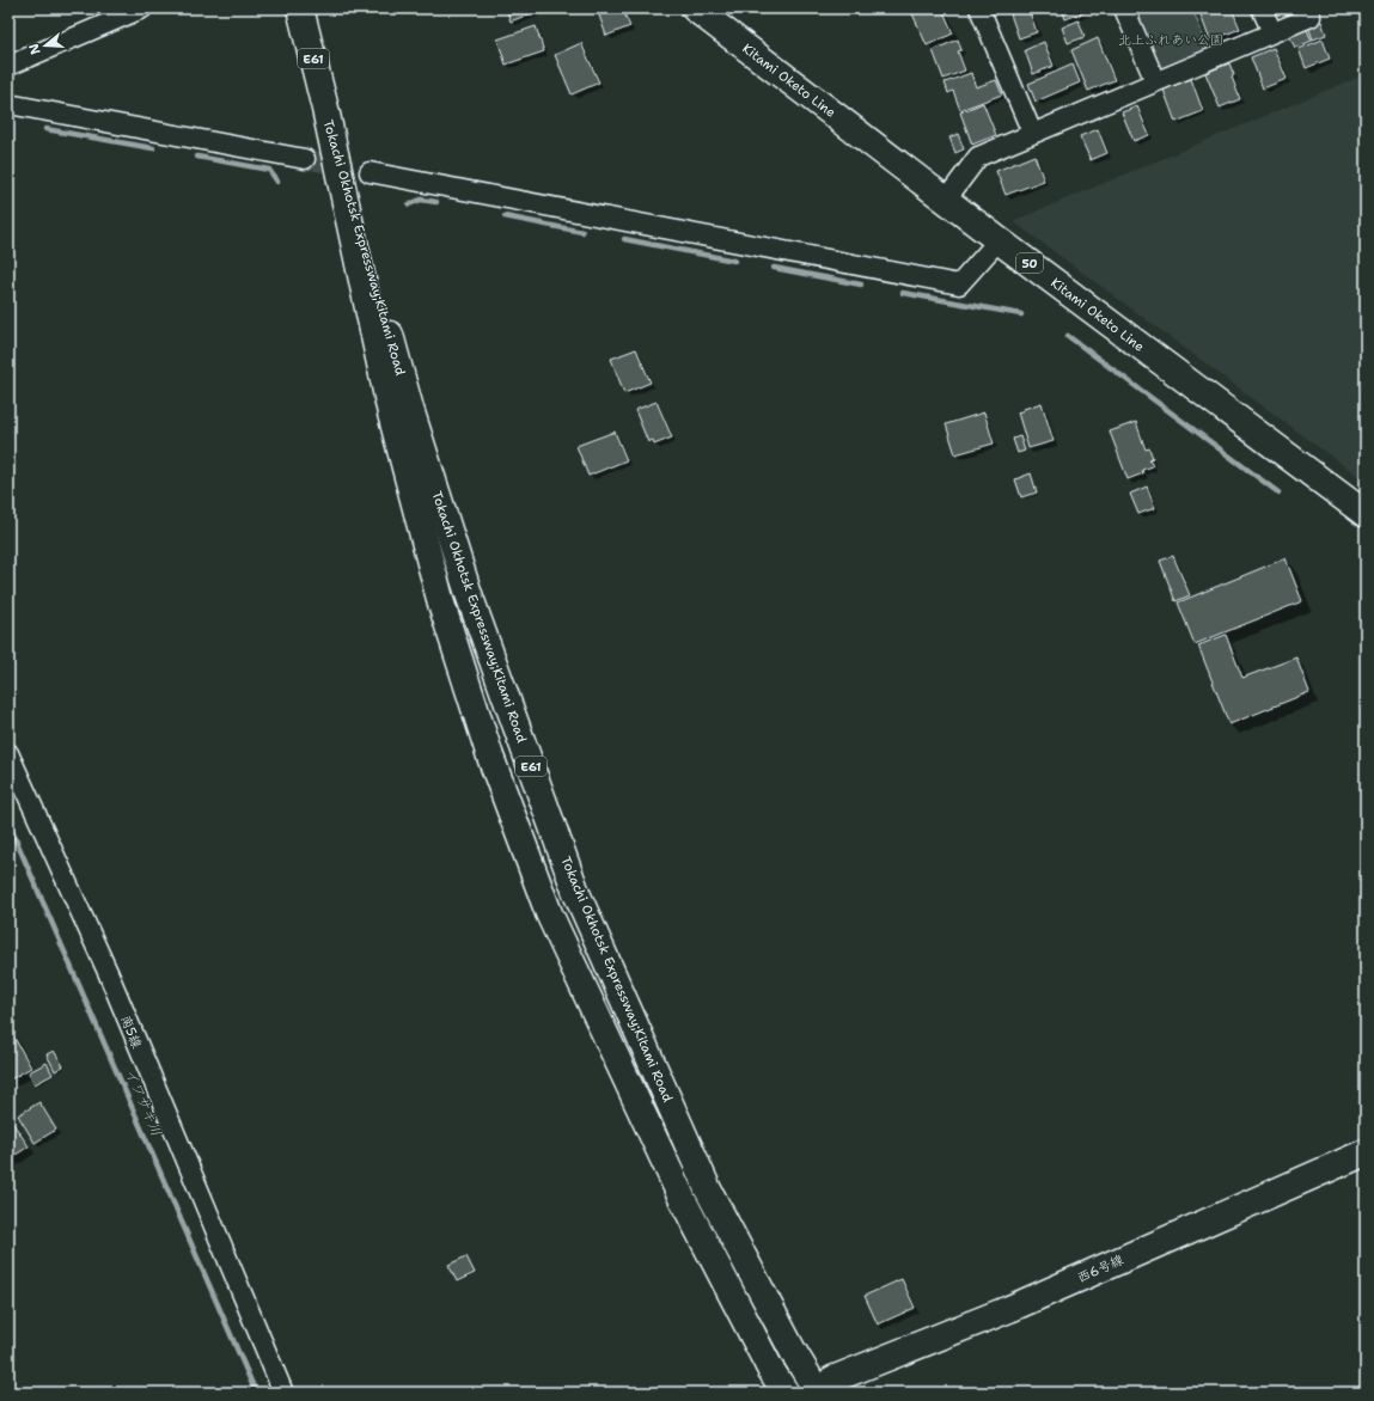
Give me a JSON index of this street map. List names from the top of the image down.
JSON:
{
  "streets": {
    "main road": [
      "E61",
      "Kitami Oketo Line",
      "Tokachi Okhotsk Expressway;Kitami Road",
      "50",
      "西6号線"
    ],
    "street": ["南5線"]
  },
  "crossings": [
    ["Tokachi Okhotsk Expressway;Kitami Road", "西6号線"]
  ],
  "water": ["イワサキ川"],
  "parks": ["北上ふれあい公園"],
  "north": "left"
}
